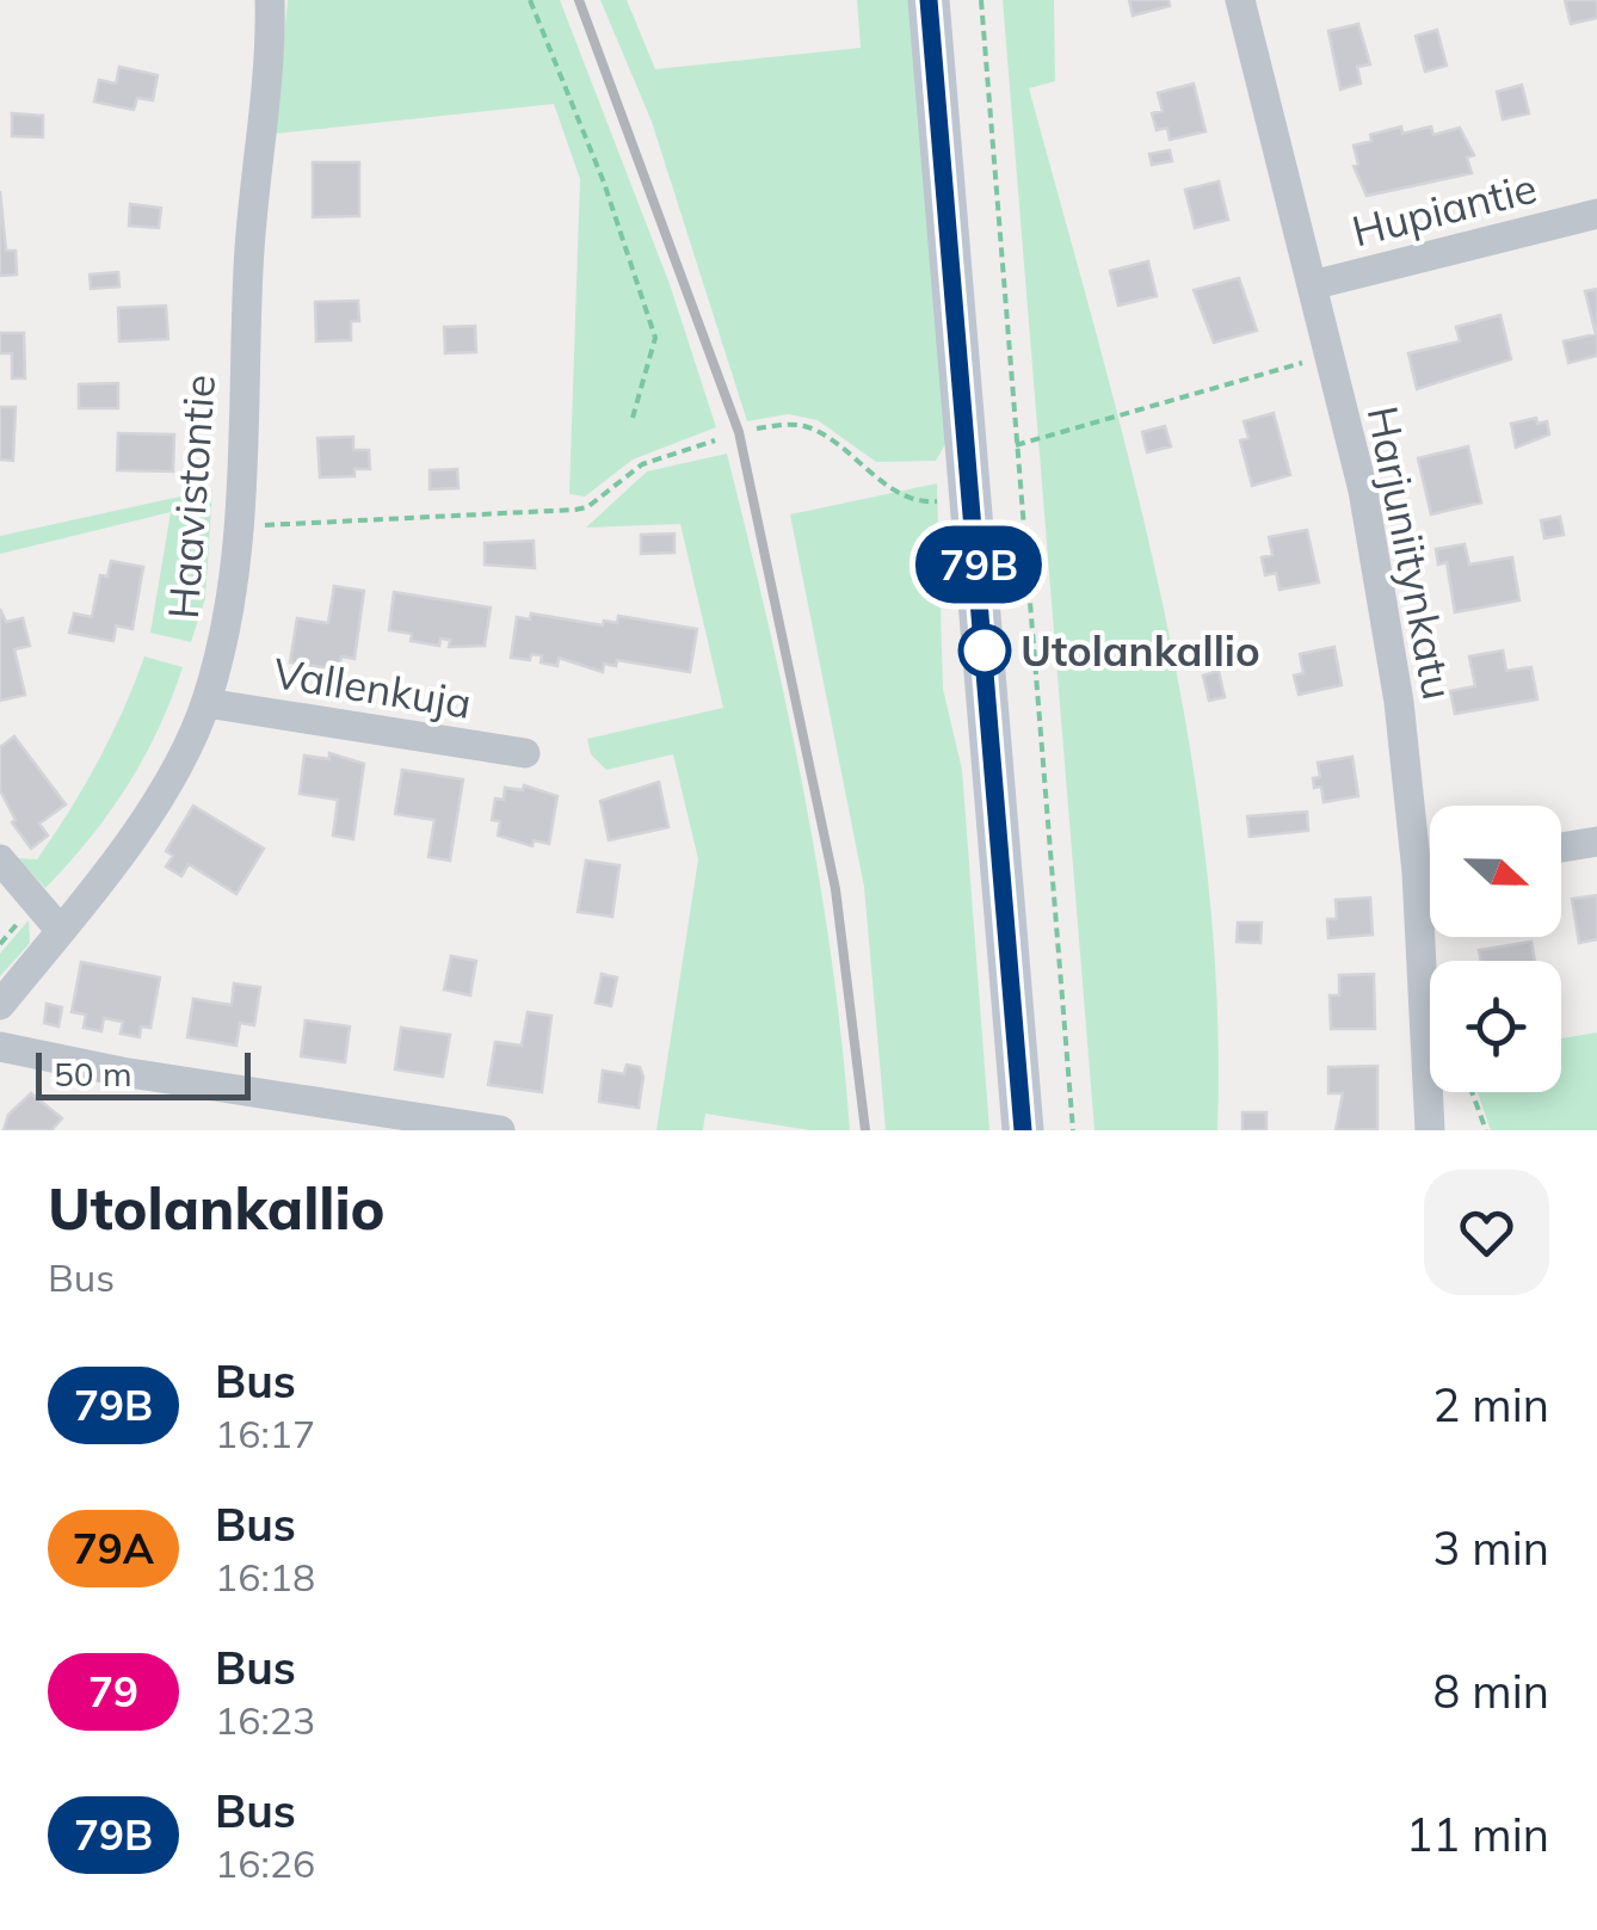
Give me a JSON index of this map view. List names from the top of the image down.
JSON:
{
  "streets": {
    "street": [
      "Hupiantie",
      "Haavistontie",
      "Harjuniitynkatu",
      "Vallenkuja"
    ]
  },
  "crossings": [
    ["Hupiantie", "Harjuniitynkatu"],
    ["Haavistontie", "Vallenkuja"]
  ],
  "places": ["Utolankallio"],
  "lines": ["bus line 79B"],
  "scale_bar": "50 m",
  "north": "right",
  "page": {
    "on_map": "79B",
    "scale": "50 m",
    "heading": ["Utolankallio", "Bus"],
    "list": [
      {
        "mark": "79B",
        "name": "Bus",
        "note": "16:17",
        "value": "2 min"
      },
      {
        "mark": "79A",
        "name": "Bus",
        "note": "16:18",
        "value": "3 min"
      },
      {
        "mark": "79",
        "name": "Bus",
        "note": "16:23",
        "value": "8 min"
      },
      {
        "mark": "79B",
        "name": "Bus",
        "note": "16:26",
        "value": "11 min"
      }
    ]
  }
}
